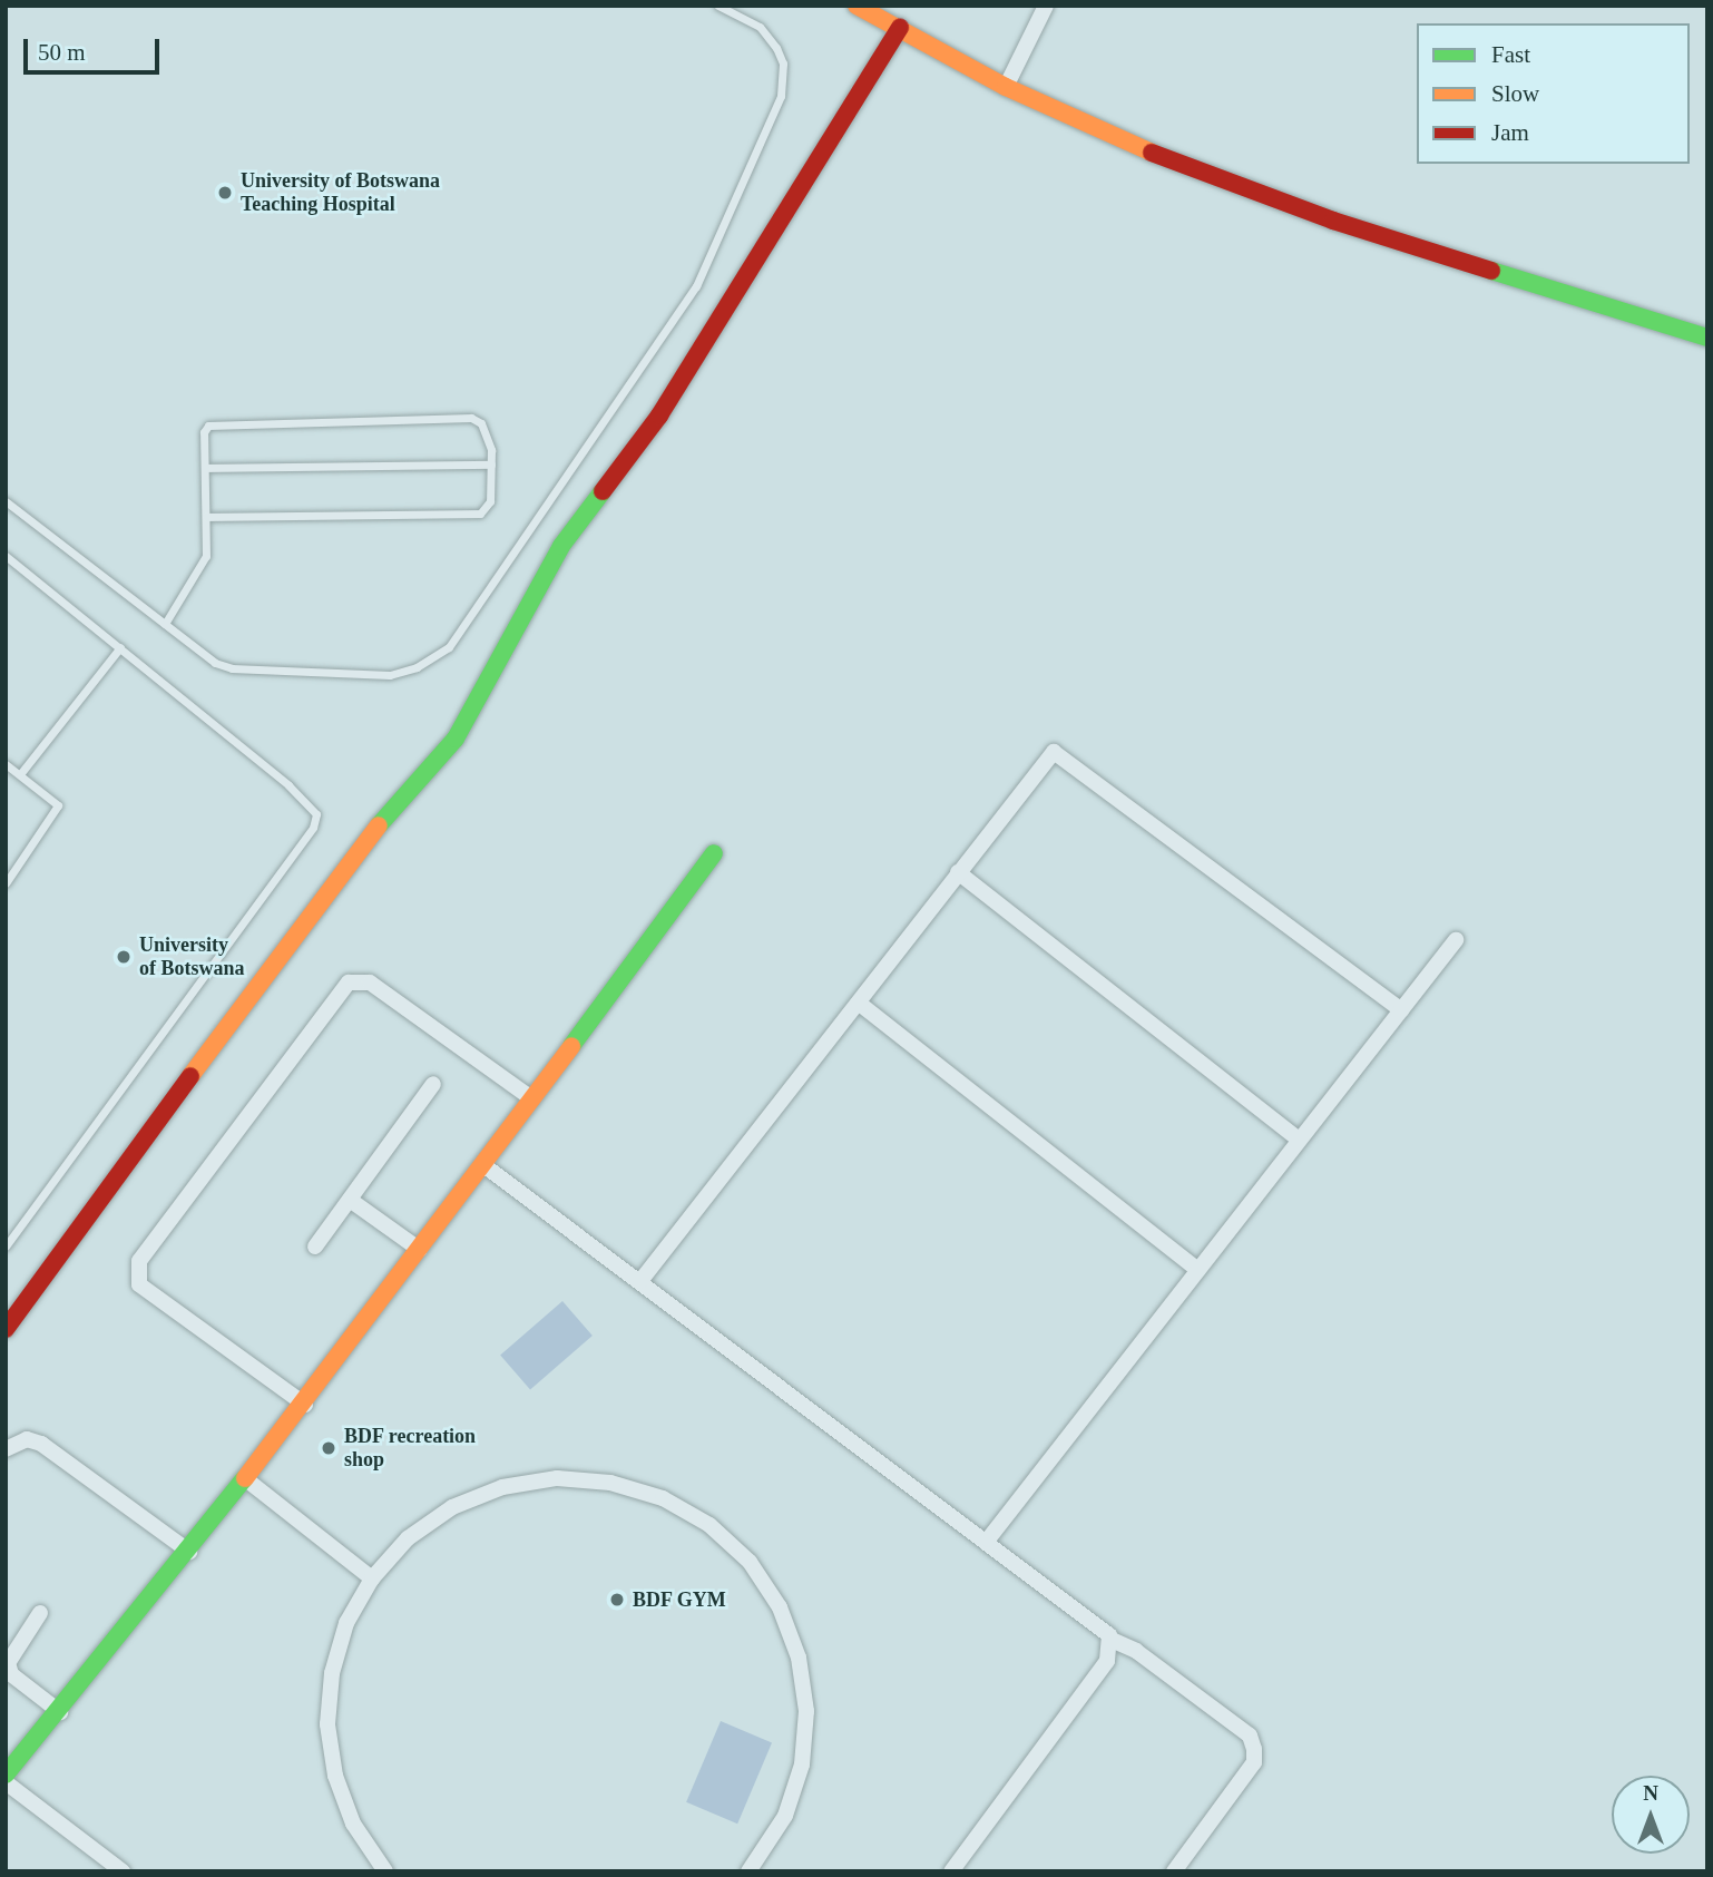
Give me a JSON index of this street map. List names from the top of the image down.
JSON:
{
  "places": [
    "University of Botswana Teaching Hospital",
    "University of Botswana",
    "BDF recreation shop",
    "BDF GYM"
  ],
  "legend": ["Fast", "Slow", "Jam"],
  "scale_bar": "50 m",
  "north": "top"
}
